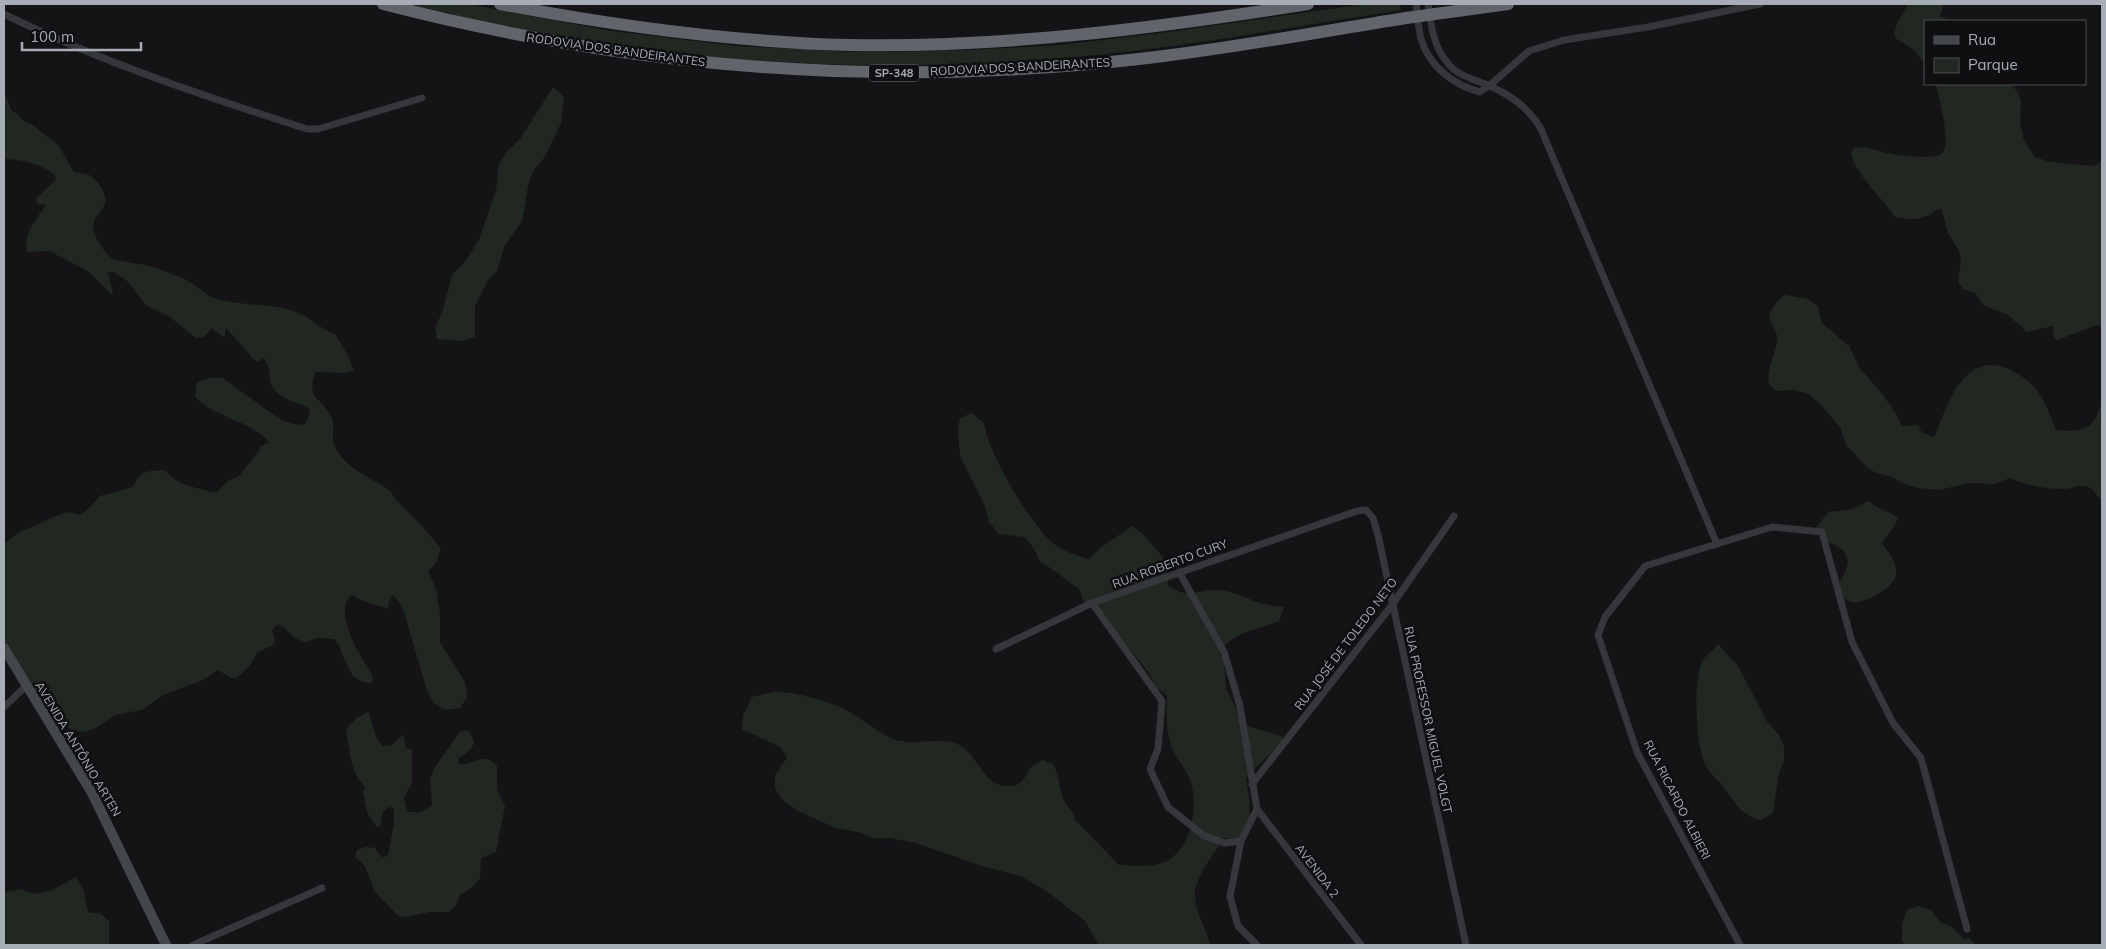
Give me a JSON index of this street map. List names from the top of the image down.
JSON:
{
  "streets": {
    "highway": ["RODOVIA DOS BANDEIRANTES", "SP-348"],
    "street": [
      "RUA ROBERTO CURY",
      "RUA JOSÉ DE TOLEDO NETO",
      "RUA PROFESSOR MIGUEL VOLGT",
      "AVENIDA ANTÔNIO ARTEN",
      "RUA RICARDO ALBIERI",
      "AVENIDA 2"
    ]
  },
  "crossings": [
    ["RUA ROBERTO CURY", "RUA PROFESSOR MIGUEL VOLGT"],
    ["RUA JOSÉ DE TOLEDO NETO", "RUA PROFESSOR MIGUEL VOLGT"]
  ],
  "legend": ["Rua", "Parque"],
  "scale_bar": "100 m"
}
